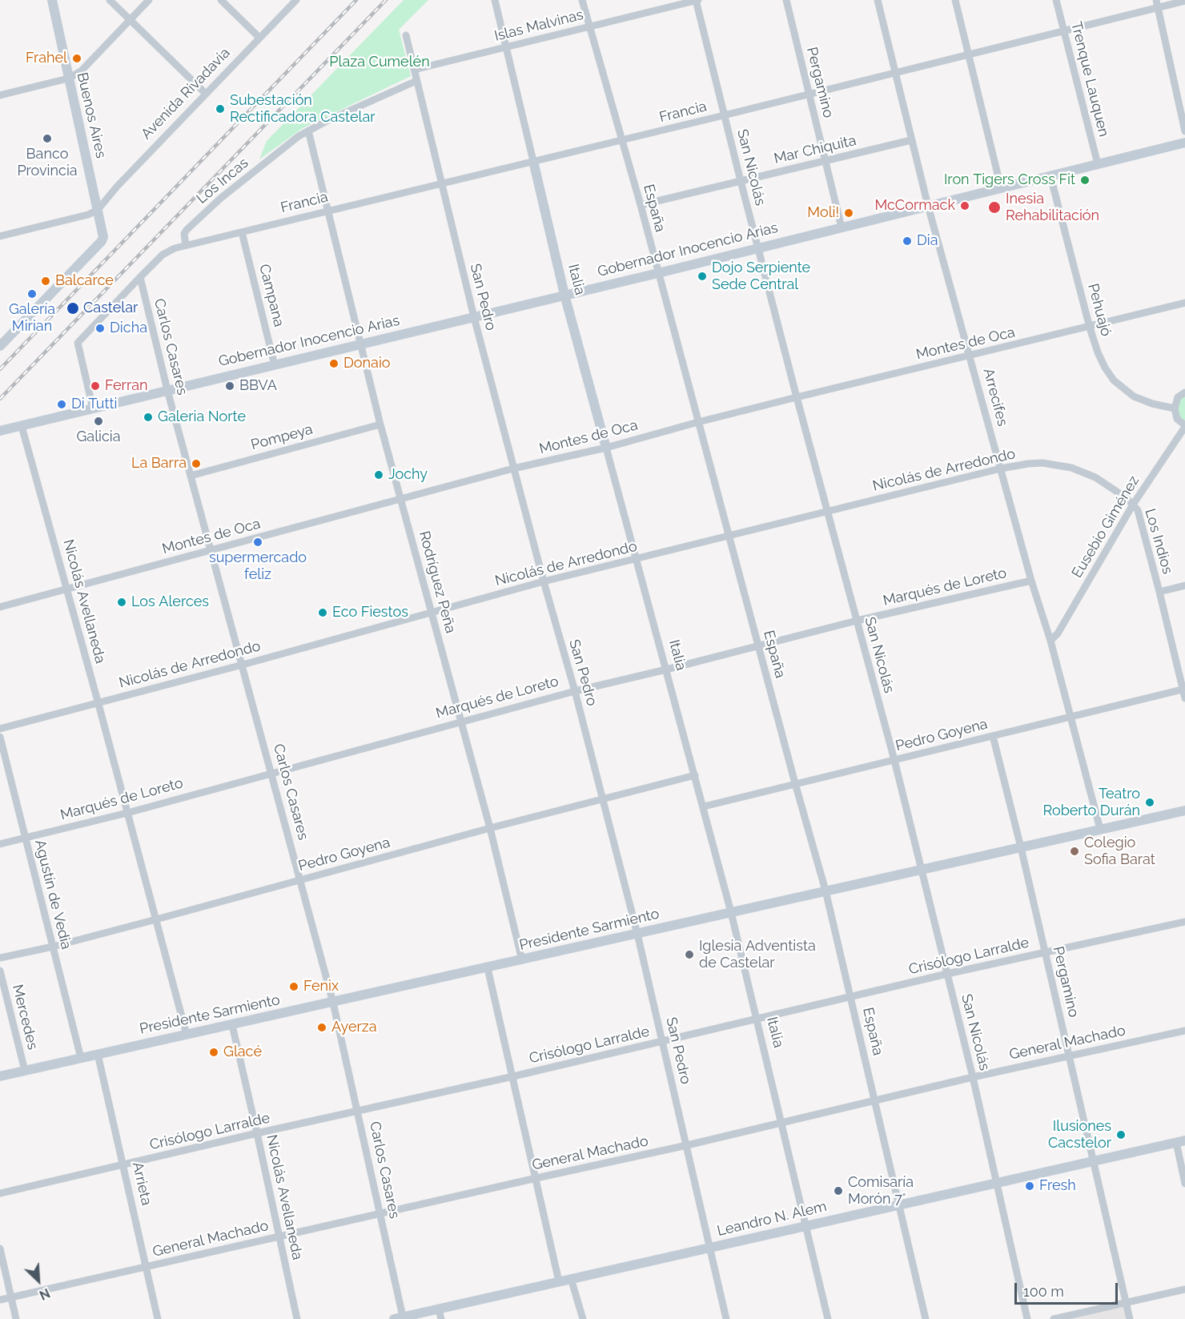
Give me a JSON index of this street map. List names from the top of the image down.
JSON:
{
  "streets": {
    "street": [
      "Islas Malvinas",
      "Trenque Lauquen",
      "Pergamino",
      "Avenida Rivadavia",
      "Francia",
      "Buenos Aires",
      "Mar Chiquita",
      "San Nicolás",
      "Los Incas",
      "España",
      "Gobernador Inocencio Arias",
      "Italia",
      "Campana",
      "San Pedro",
      "Pehuajó",
      "Montes de Oca",
      "Carlos Casares",
      "Arrecifes",
      "Pompeya",
      "Nicolás de Arredondo",
      "Eusebio Giménez",
      "Los Indios",
      "Rodríguez Peña",
      "Marqués de Loreto",
      "Nicolás Avellaneda",
      "Pedro Goyena",
      "Agustín de Vedia",
      "Presidente Sarmiento",
      "Crisólogo Larralde",
      "Mercedes",
      "General Machado",
      "Arrieta",
      "Leandro N. Alem"
    ]
  },
  "crossings": [
    ["Islas Malvinas", "San Nicolás"],
    ["Islas Malvinas", "España"],
    ["Islas Malvinas", "Italia"],
    ["Islas Malvinas", "San Pedro"],
    ["Trenque Lauquen", "Francia"],
    ["Trenque Lauquen", "Gobernador Inocencio Arias"],
    ["Pergamino", "Francia"],
    ["Pergamino", "Mar Chiquita"],
    ["Pergamino", "Gobernador Inocencio Arias"],
    ["Pergamino", "Pedro Goyena"],
    ["Pergamino", "Presidente Sarmiento"],
    ["Pergamino", "Crisólogo Larralde"],
    ["Pergamino", "General Machado"],
    ["Pergamino", "Leandro N. Alem"],
    ["Avenida Rivadavia", "Buenos Aires"],
    ["Francia", "San Nicolás"],
    ["Francia", "Los Incas"],
    ["Francia", "España"],
    ["Francia", "Italia"],
    ["Francia", "Campana"],
    ["Francia", "San Pedro"],
    ["Francia", "Arrecifes"],
    ["Francia", "Rodríguez Peña"],
    ["Mar Chiquita", "San Nicolás"],
    ["Mar Chiquita", "España"],
    ["Mar Chiquita", "Arrecifes"],
    ["San Nicolás", "Gobernador Inocencio Arias"],
    ["San Nicolás", "Montes de Oca"],
    ["San Nicolás", "Nicolás de Arredondo"],
    ["San Nicolás", "Marqués de Loreto"],
    ["San Nicolás", "Pedro Goyena"],
    ["San Nicolás", "Presidente Sarmiento"],
    ["San Nicolás", "Crisólogo Larralde"],
    ["San Nicolás", "General Machado"],
    ["San Nicolás", "Leandro N. Alem"],
    ["Los Incas", "San Pedro"],
    ["Los Incas", "Rodríguez Peña"],
    ["España", "Gobernador Inocencio Arias"],
    ["España", "Montes de Oca"],
    ["España", "Nicolás de Arredondo"],
    ["España", "Marqués de Loreto"],
    ["España", "Pedro Goyena"],
    ["España", "Presidente Sarmiento"],
    ["España", "Crisólogo Larralde"],
    ["España", "General Machado"],
    ["España", "Leandro N. Alem"],
    ["Gobernador Inocencio Arias", "Italia"],
    ["Gobernador Inocencio Arias", "Campana"],
    ["Gobernador Inocencio Arias", "San Pedro"],
    ["Gobernador Inocencio Arias", "Pehuajó"],
    ["Gobernador Inocencio Arias", "Carlos Casares"],
    ["Gobernador Inocencio Arias", "Arrecifes"],
    ["Gobernador Inocencio Arias", "Rodríguez Peña"],
    ["Gobernador Inocencio Arias", "Nicolás Avellaneda"],
    ["Italia", "Montes de Oca"],
    ["Italia", "Nicolás de Arredondo"],
    ["Italia", "Marqués de Loreto"],
    ["Italia", "Pedro Goyena"],
    ["Italia", "Presidente Sarmiento"],
    ["Italia", "Crisólogo Larralde"],
    ["Italia", "General Machado"],
    ["Italia", "Leandro N. Alem"],
    ["San Pedro", "Montes de Oca"],
    ["San Pedro", "Nicolás de Arredondo"],
    ["San Pedro", "Marqués de Loreto"],
    ["San Pedro", "Pedro Goyena"],
    ["San Pedro", "Presidente Sarmiento"],
    ["San Pedro", "Crisólogo Larralde"],
    ["San Pedro", "General Machado"],
    ["San Pedro", "Leandro N. Alem"],
    ["Pehuajó", "Montes de Oca"],
    ["Pehuajó", "Eusebio Giménez"],
    ["Montes de Oca", "Carlos Casares"],
    ["Montes de Oca", "Arrecifes"],
    ["Montes de Oca", "Rodríguez Peña"],
    ["Montes de Oca", "Nicolás Avellaneda"],
    ["Carlos Casares", "Pompeya"],
    ["Carlos Casares", "Nicolás de Arredondo"],
    ["Carlos Casares", "Marqués de Loreto"],
    ["Carlos Casares", "Pedro Goyena"],
    ["Carlos Casares", "Presidente Sarmiento"],
    ["Carlos Casares", "Crisólogo Larralde"],
    ["Carlos Casares", "General Machado"],
    ["Carlos Casares", "Leandro N. Alem"],
    ["Arrecifes", "Nicolás de Arredondo"],
    ["Arrecifes", "Eusebio Giménez"],
    ["Arrecifes", "Marqués de Loreto"],
    ["Arrecifes", "Pedro Goyena"],
    ["Arrecifes", "Presidente Sarmiento"],
    ["Pompeya", "Rodríguez Peña"],
    ["Nicolás de Arredondo", "Eusebio Giménez"],
    ["Nicolás de Arredondo", "Los Indios"],
    ["Nicolás de Arredondo", "Rodríguez Peña"],
    ["Nicolás de Arredondo", "Nicolás Avellaneda"],
    ["Eusebio Giménez", "Los Indios"],
    ["Los Indios", "Pedro Goyena"],
    ["Rodríguez Peña", "Marqués de Loreto"],
    ["Rodríguez Peña", "Pedro Goyena"],
    ["Rodríguez Peña", "Presidente Sarmiento"],
    ["Marqués de Loreto", "Nicolás Avellaneda"],
    ["Marqués de Loreto", "Agustín de Vedia"],
    ["Nicolás Avellaneda", "Pedro Goyena"],
    ["Nicolás Avellaneda", "Presidente Sarmiento"],
    ["Nicolás Avellaneda", "Crisólogo Larralde"],
    ["Nicolás Avellaneda", "General Machado"],
    ["Pedro Goyena", "Agustín de Vedia"],
    ["Agustín de Vedia", "Presidente Sarmiento"],
    ["Presidente Sarmiento", "Mercedes"],
    ["Presidente Sarmiento", "Arrieta"],
    ["Crisólogo Larralde", "Arrieta"],
    ["General Machado", "Arrieta"]
  ],
  "parks": ["Plaza Cumelén"],
  "places": [
    "Frahel",
    "Subestación Rectificadora Castelar",
    "Banco Provincia",
    "Iron Tigers Cross Fit",
    "McCormack",
    "Inesia Rehabilitación",
    "Moli!",
    "Dia",
    "Dojo Serpiente Sede Central",
    "Balcarce",
    "Galería Mirian",
    "Castelar",
    "Dicha",
    "Donaio",
    "Ferran",
    "BBVA",
    "Di Tutti",
    "Galeria Norte",
    "Galicia",
    "La Barra",
    "Jochy",
    "supermercado feliz",
    "Los Alerces",
    "Eco Fiestos",
    "Teatro Roberto Durán",
    "Colegio Sofia Barat",
    "Iglesia Adventista de Castelar",
    "Fenix",
    "Ayerza",
    "Glacé",
    "Ilusiones Cacstelor",
    "Fresh",
    "Comisaría Morón 7°"
  ],
  "scale_bar": "100 m",
  "north": "bottom right"
}
